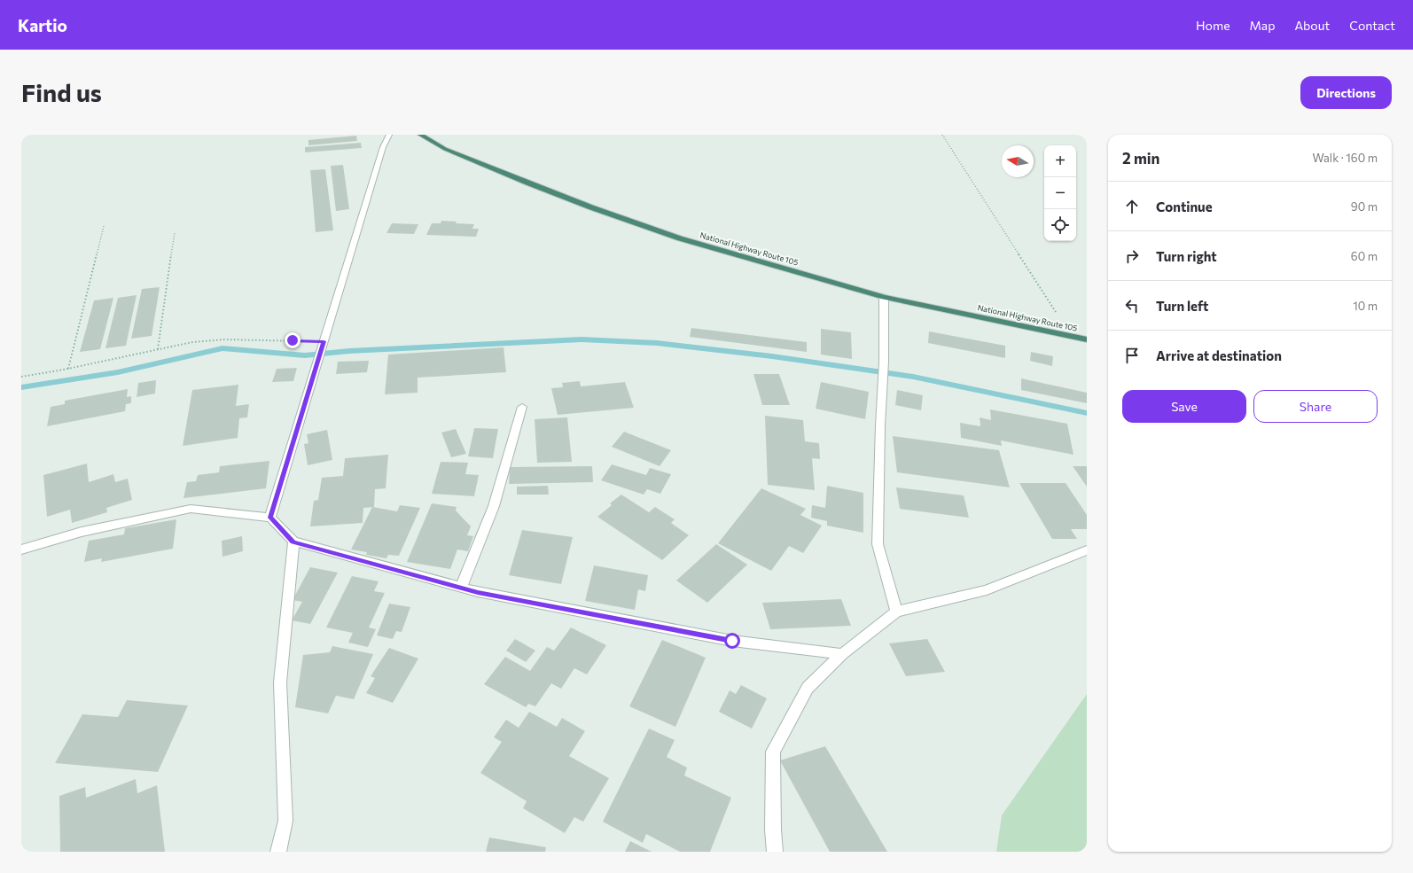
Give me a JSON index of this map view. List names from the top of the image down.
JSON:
{
  "streets": {
    "highway": ["National Highway Route 105"]
  },
  "north": "left",
  "page": {
    "header": "Kartio",
    "nav": [
      "Home",
      "Map",
      "About",
      "Contact"
    ],
    "buttons": [
      "Directions",
      ["Save", "Share"]
    ],
    "title": "Find us",
    "heading": ["2 min", "Walk · 160 m"],
    "map_buttons": ["+", "−"],
    "list": [
      ["Continue", "90 m"],
      ["Turn right", "60 m"],
      ["Turn left", "10 m"],
      "Arrive at destination"
    ]
  }
}
